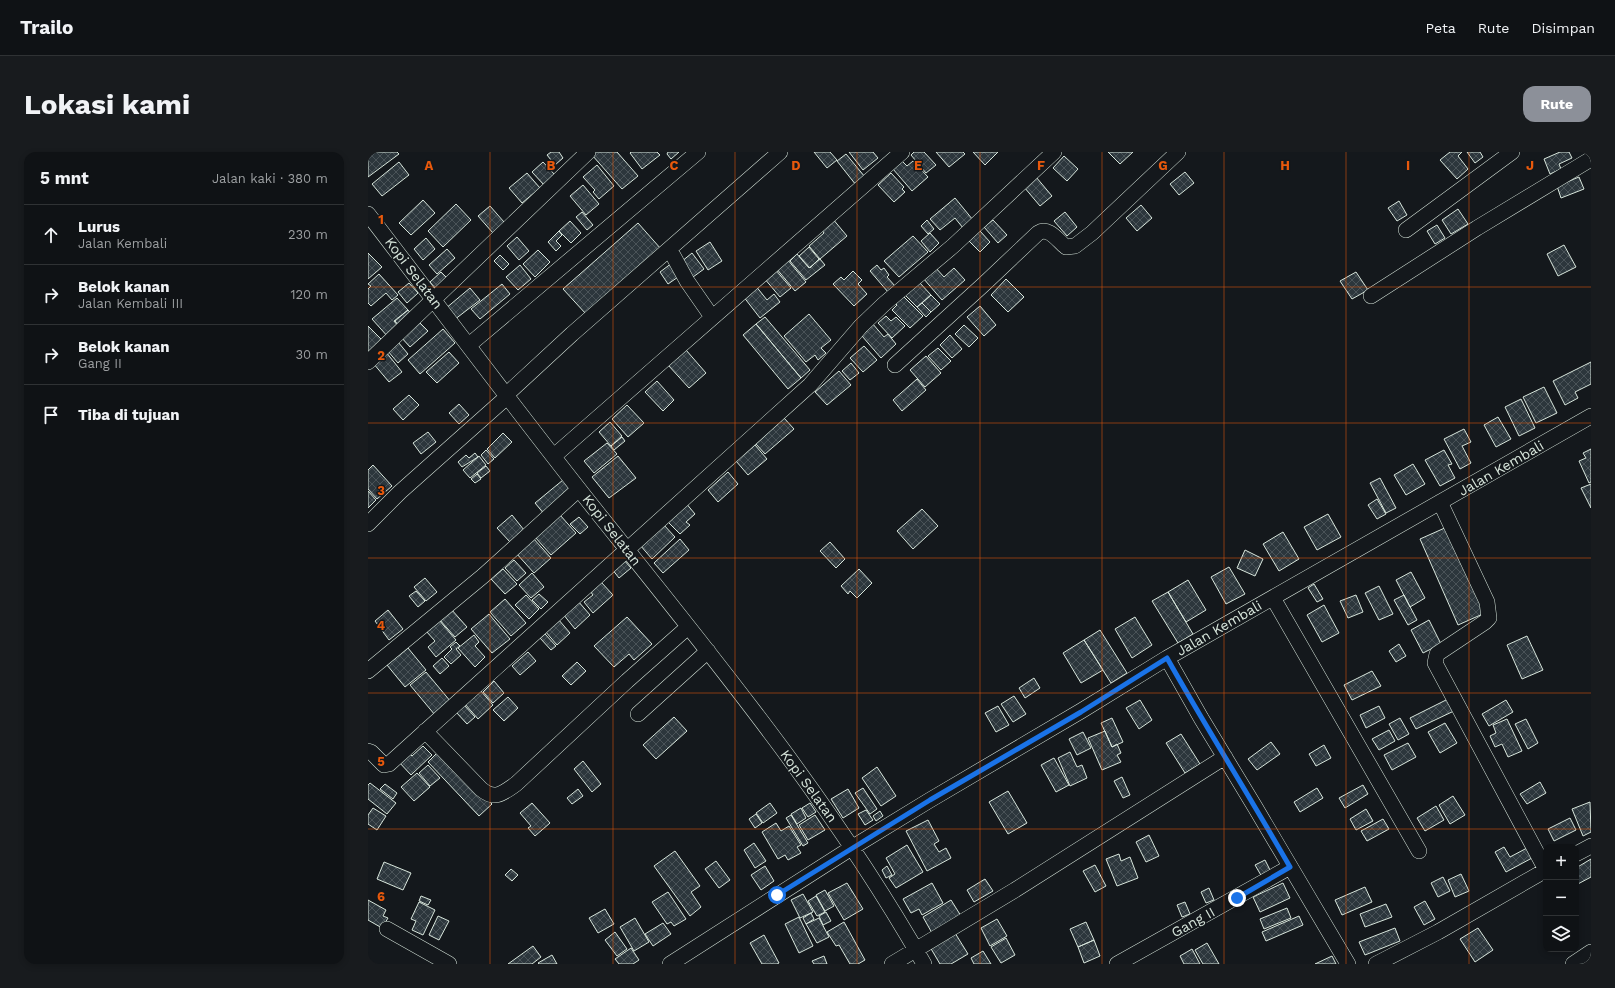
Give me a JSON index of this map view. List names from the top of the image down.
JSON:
{
  "streets": {
    "street": ["Kopi Selatan", "Jalan Kembali", "Gang II"]
  },
  "crossings": [
    ["Kopi Selatan", "Jalan Kembali"]
  ],
  "page": {
    "header": "Trailo",
    "nav": ["Peta", "Rute", "Disimpan"],
    "buttons": "Rute",
    "title": "Lokasi kami",
    "heading": ["5 mnt", "Jalan kaki · 380 m"],
    "list": [
      ["Lurus", "Jalan Kembali", "230 m"],
      ["Belok kanan", "Jalan Kembali III", "120 m"],
      ["Belok kanan", "Gang II", "30 m"],
      "Tiba di tujuan"
    ],
    "map_buttons": ["+", "−"]
  },
  "grid": {
    "columns": [
      "A",
      "B",
      "C",
      "D",
      "E",
      "F",
      "G",
      "H",
      "I",
      "J"
    ],
    "rows": [
      "1",
      "2",
      "3",
      "4",
      "5",
      "6"
    ]
  }
}
